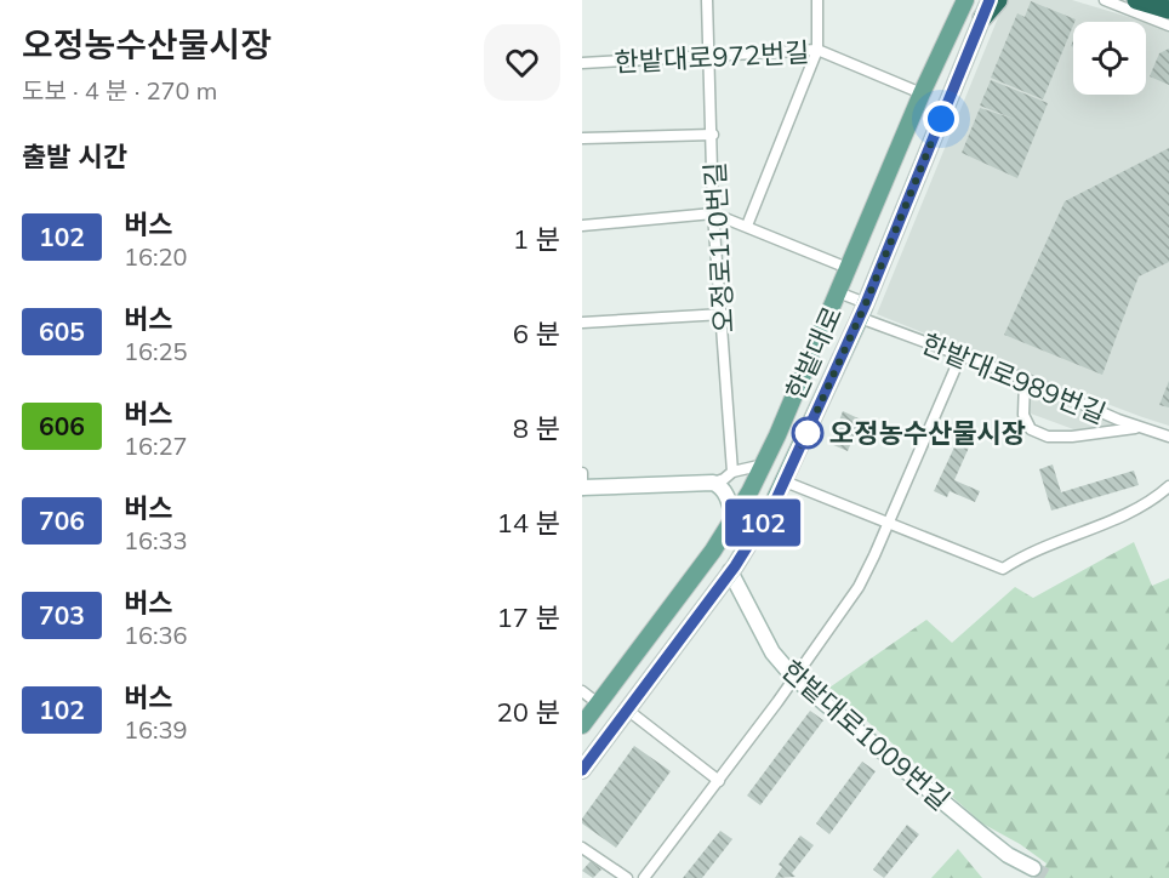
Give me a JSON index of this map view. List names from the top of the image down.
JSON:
{
  "streets": {
    "main road": ["한밭대로"],
    "street": [
      "한밭대로972번길",
      "오정로110번길",
      "한밭대로989번길",
      "한밭대로1009번길"
    ]
  },
  "crossings": [
    ["한밭대로972번길", "오정로110번길"],
    ["한밭대로972번길", "한밭대로"],
    ["한밭대로", "한밭대로989번길"],
    ["한밭대로", "한밭대로1009번길"]
  ],
  "places": ["오정농수산물시장"],
  "lines": ["bus line 102"],
  "page": {
    "heading": [
      ["오정농수산물시장", "도보 · 4 분 · 270 m"],
      "출발 시간"
    ],
    "on_map": "102",
    "list": [
      {
        "mark": "102",
        "name": "버스",
        "note": "16:20",
        "value": "1 분"
      },
      {
        "mark": "605",
        "name": "버스",
        "note": "16:25",
        "value": "6 분"
      },
      {
        "mark": "606",
        "name": "버스",
        "note": "16:27",
        "value": "8 분"
      },
      {
        "mark": "706",
        "name": "버스",
        "note": "16:33",
        "value": "14 분"
      },
      {
        "mark": "703",
        "name": "버스",
        "note": "16:36",
        "value": "17 분"
      },
      {
        "mark": "102",
        "name": "버스",
        "note": "16:39",
        "value": "20 분"
      }
    ]
  }
}
